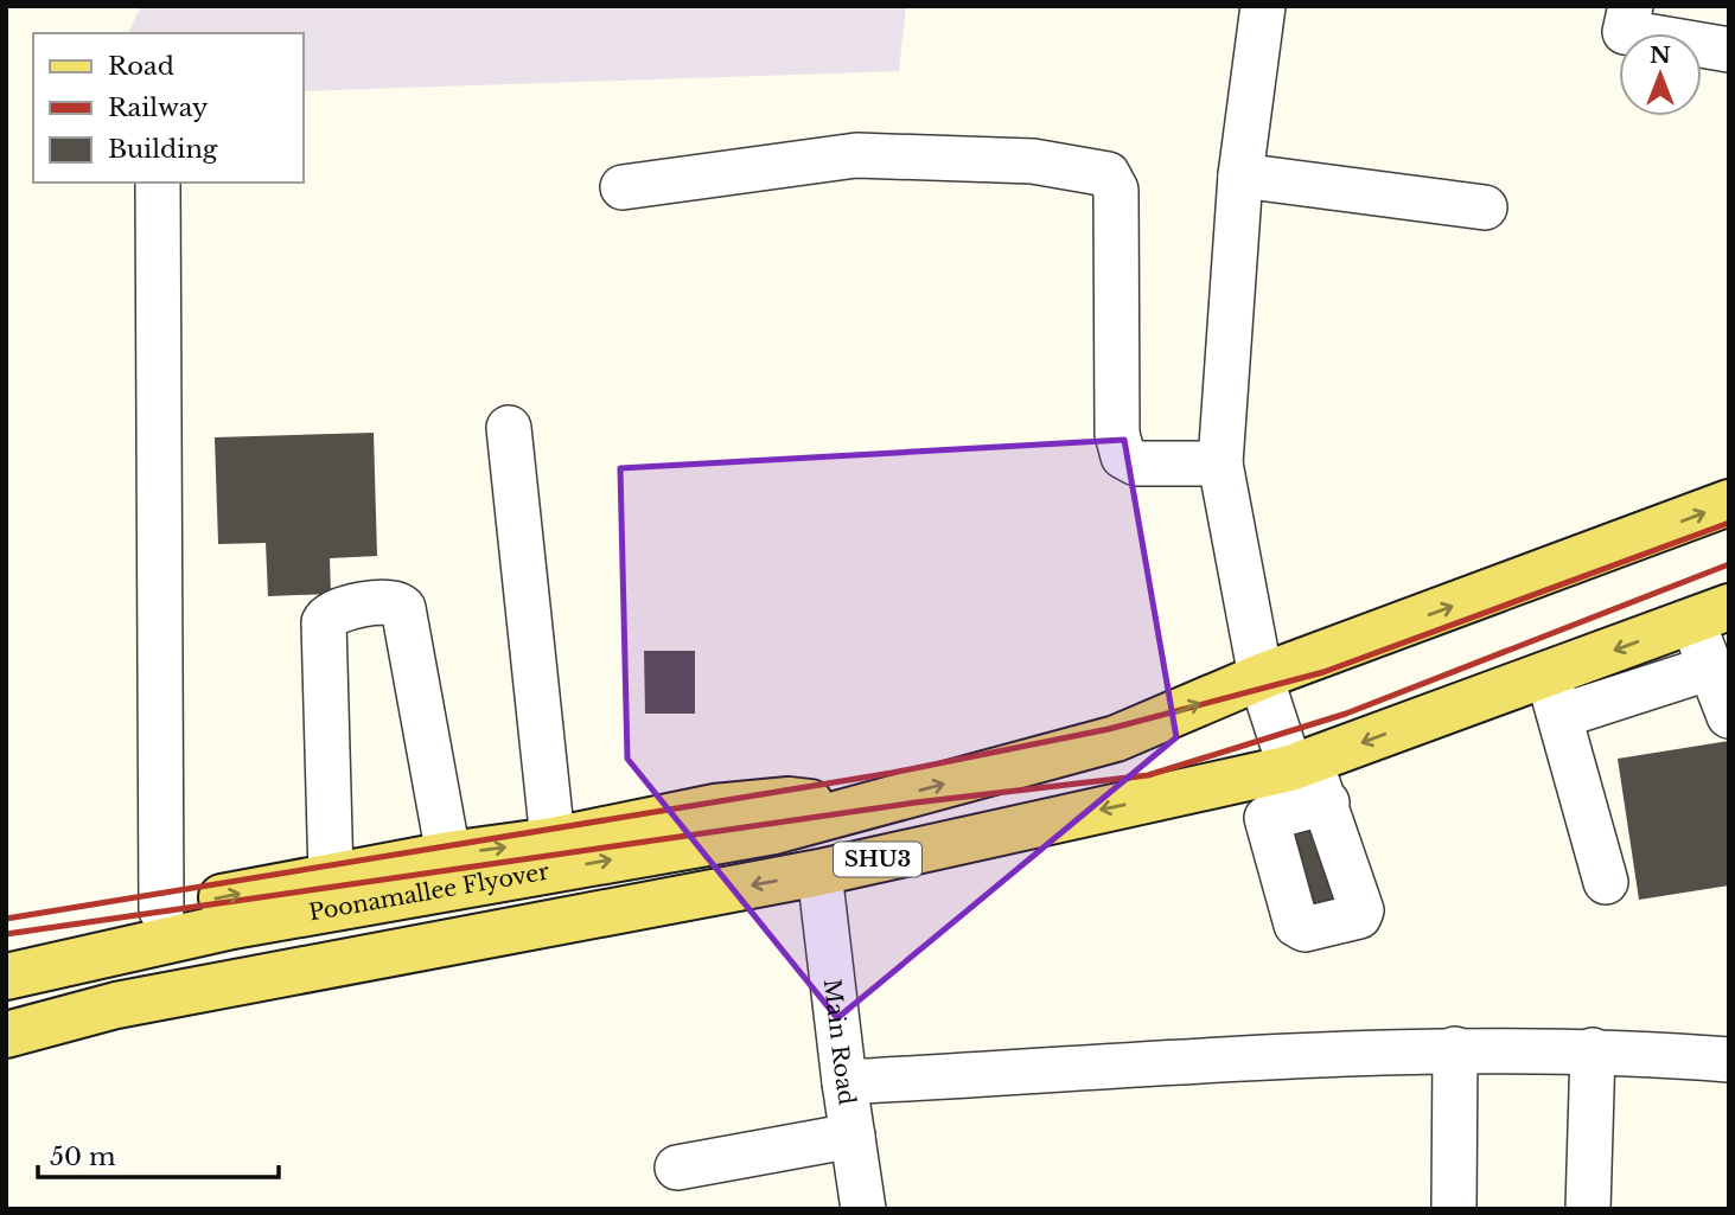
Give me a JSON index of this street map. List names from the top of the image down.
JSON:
{
  "streets": {
    "main road": ["SHU3", "Poonamallee Flyover"],
    "street": ["Main Road"]
  },
  "crossings": [
    ["SHU3", "Poonamallee Flyover"],
    ["SHU3", "Main Road"]
  ],
  "legend": ["Road", "Railway", "Building"],
  "scale_bar": "50 m",
  "north": "top"
}
